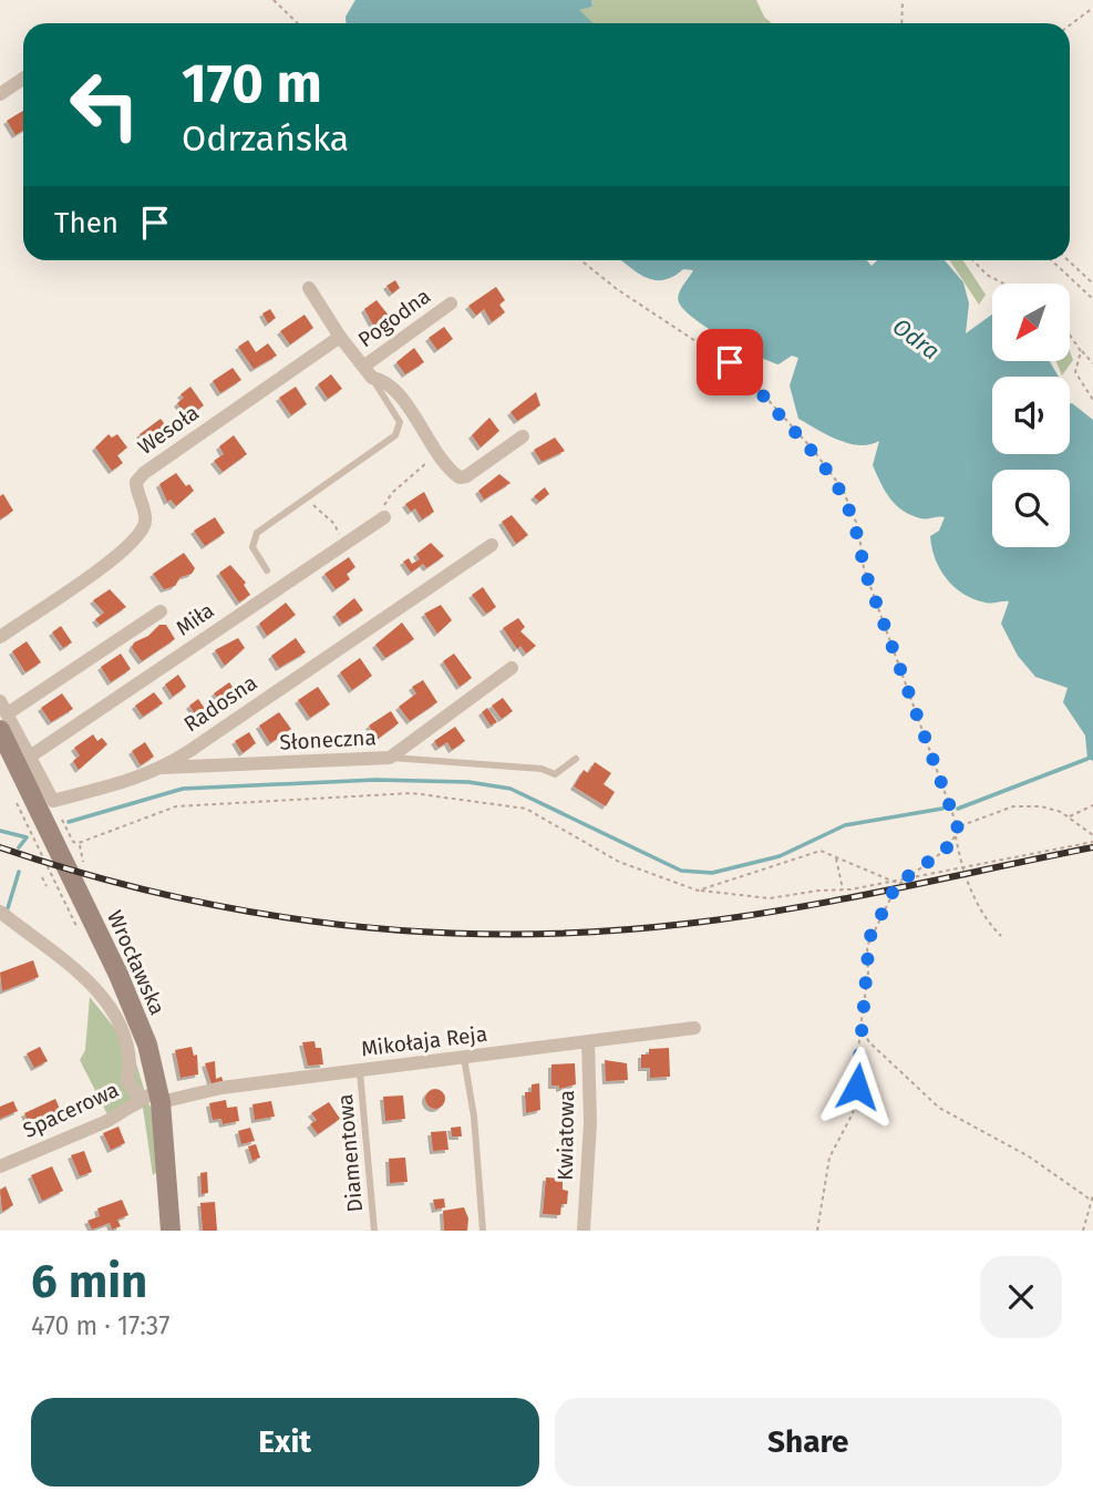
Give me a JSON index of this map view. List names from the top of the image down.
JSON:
{
  "streets": {
    "main road": ["Wrocławska"],
    "street": [
      "Pogodna",
      "Wesoła",
      "Miła",
      "Radosna",
      "Słoneczna",
      "Mikołaja Reja",
      "Spacerowa",
      "Kwiatowa"
    ],
    "lane": ["Diamentowa"]
  },
  "crossings": [
    ["Radosna", "Słoneczna"],
    ["Wrocławska", "Mikołaja Reja"],
    ["Wrocławska", "Spacerowa"],
    ["Mikołaja Reja", "Spacerowa"],
    ["Mikołaja Reja", "Kwiatowa"],
    ["Mikołaja Reja", "Diamentowa"]
  ],
  "water": ["Odra"],
  "north": "bottom left",
  "page": {
    "turn": ["170 m", "Odrzańska"],
    "then": "Then",
    "heading": ["6 min", "470 m · 17:37"],
    "buttons": ["Exit", "Share"]
  }
}
